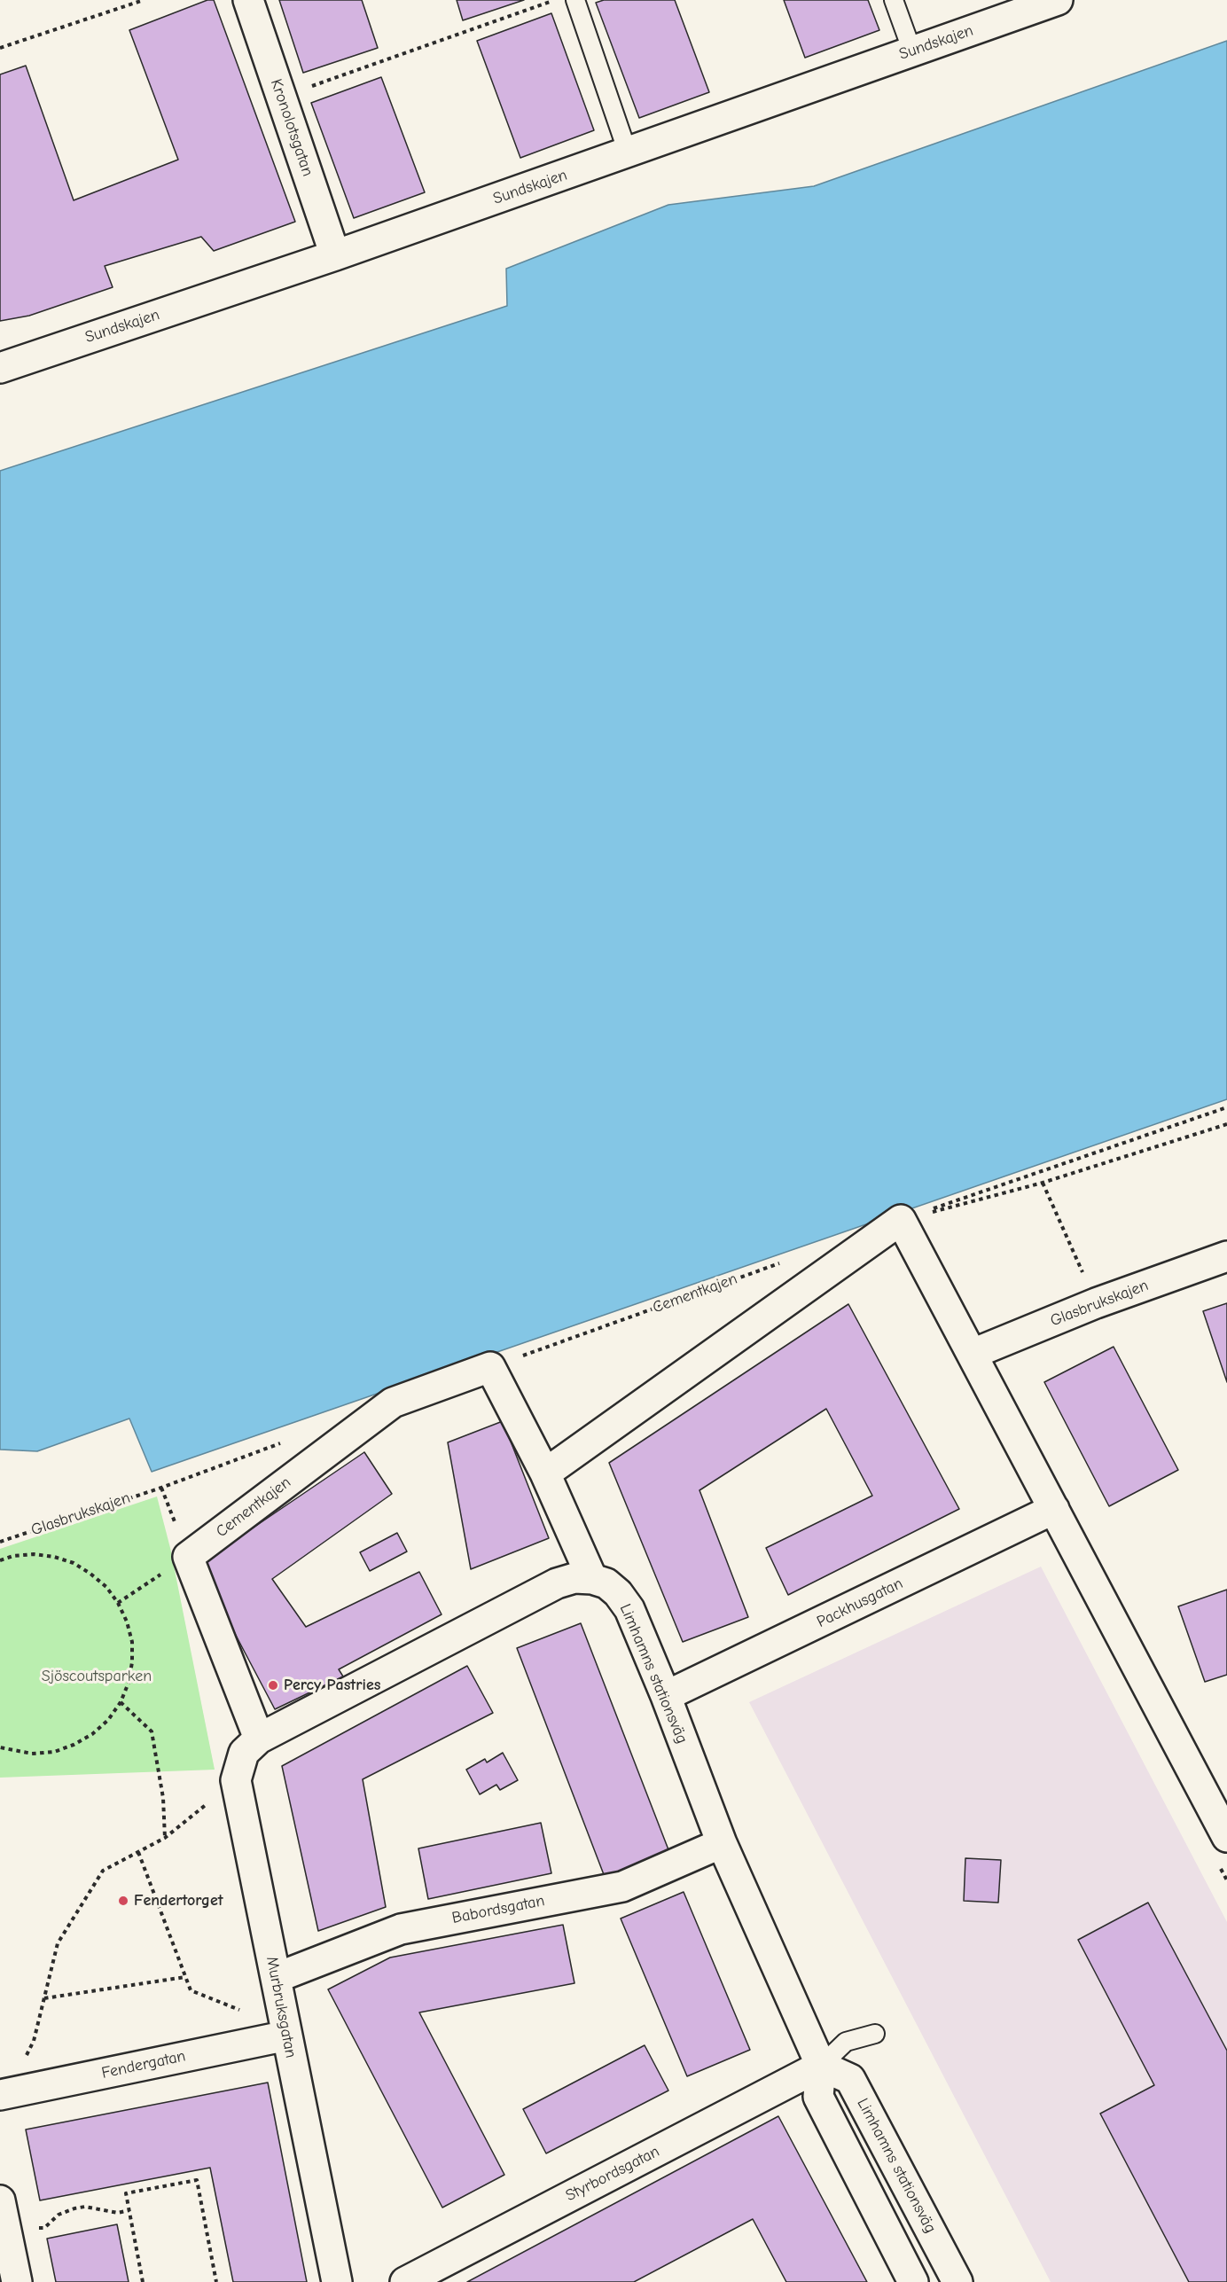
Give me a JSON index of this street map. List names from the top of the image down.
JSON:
{
  "streets": {
    "street": [
      "Sundskajen",
      "Kronolotsgatan",
      "Cementkajen",
      "Glasbrukskajen",
      "Packhusgatan",
      "Limhamns stationsväg",
      "Babordsgatan",
      "Murbruksgatan",
      "Fendergatan",
      "Styrbordsgatan"
    ]
  },
  "crossings": [
    ["Sundskajen", "Kronolotsgatan"],
    ["Packhusgatan", "Limhamns stationsväg"],
    ["Limhamns stationsväg", "Babordsgatan"],
    ["Limhamns stationsväg", "Styrbordsgatan"],
    ["Babordsgatan", "Murbruksgatan"],
    ["Murbruksgatan", "Fendergatan"]
  ],
  "parks": ["Sjöscoutsparken"],
  "places": ["Percy Pastries", "Fendertorget"]
}
